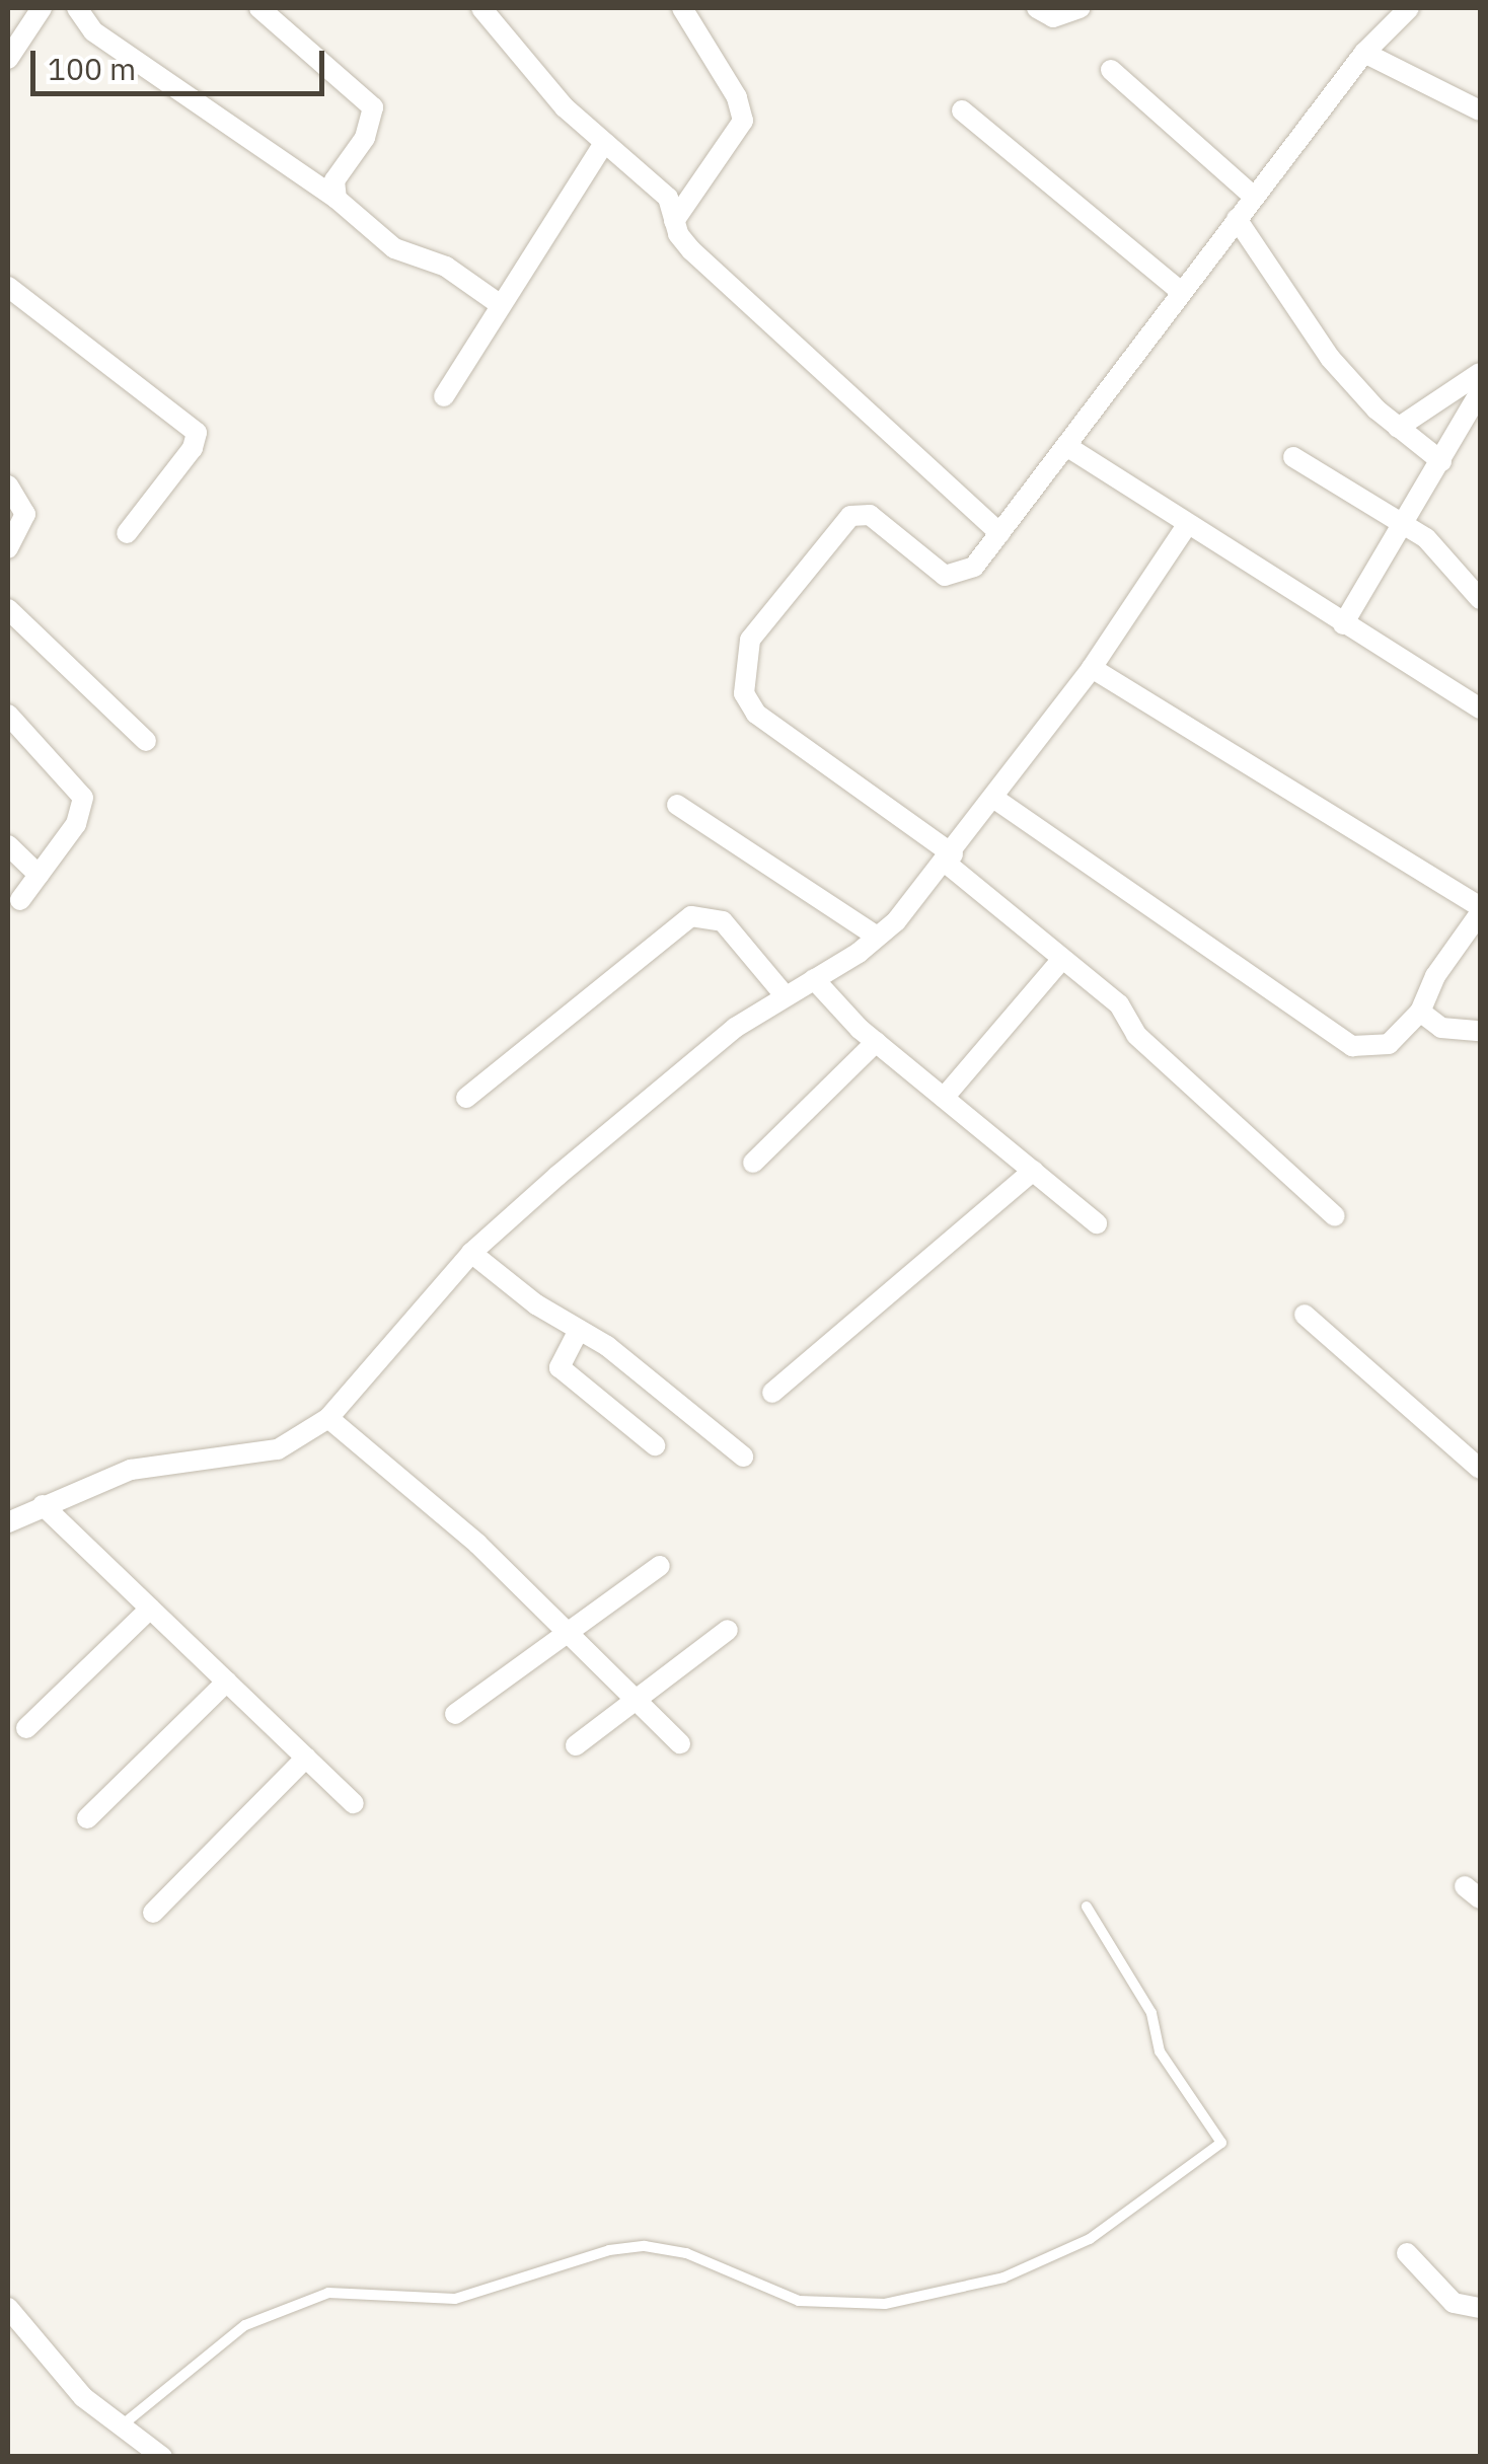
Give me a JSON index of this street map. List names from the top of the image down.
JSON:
{
  "scale_bar": "100 m"
}
